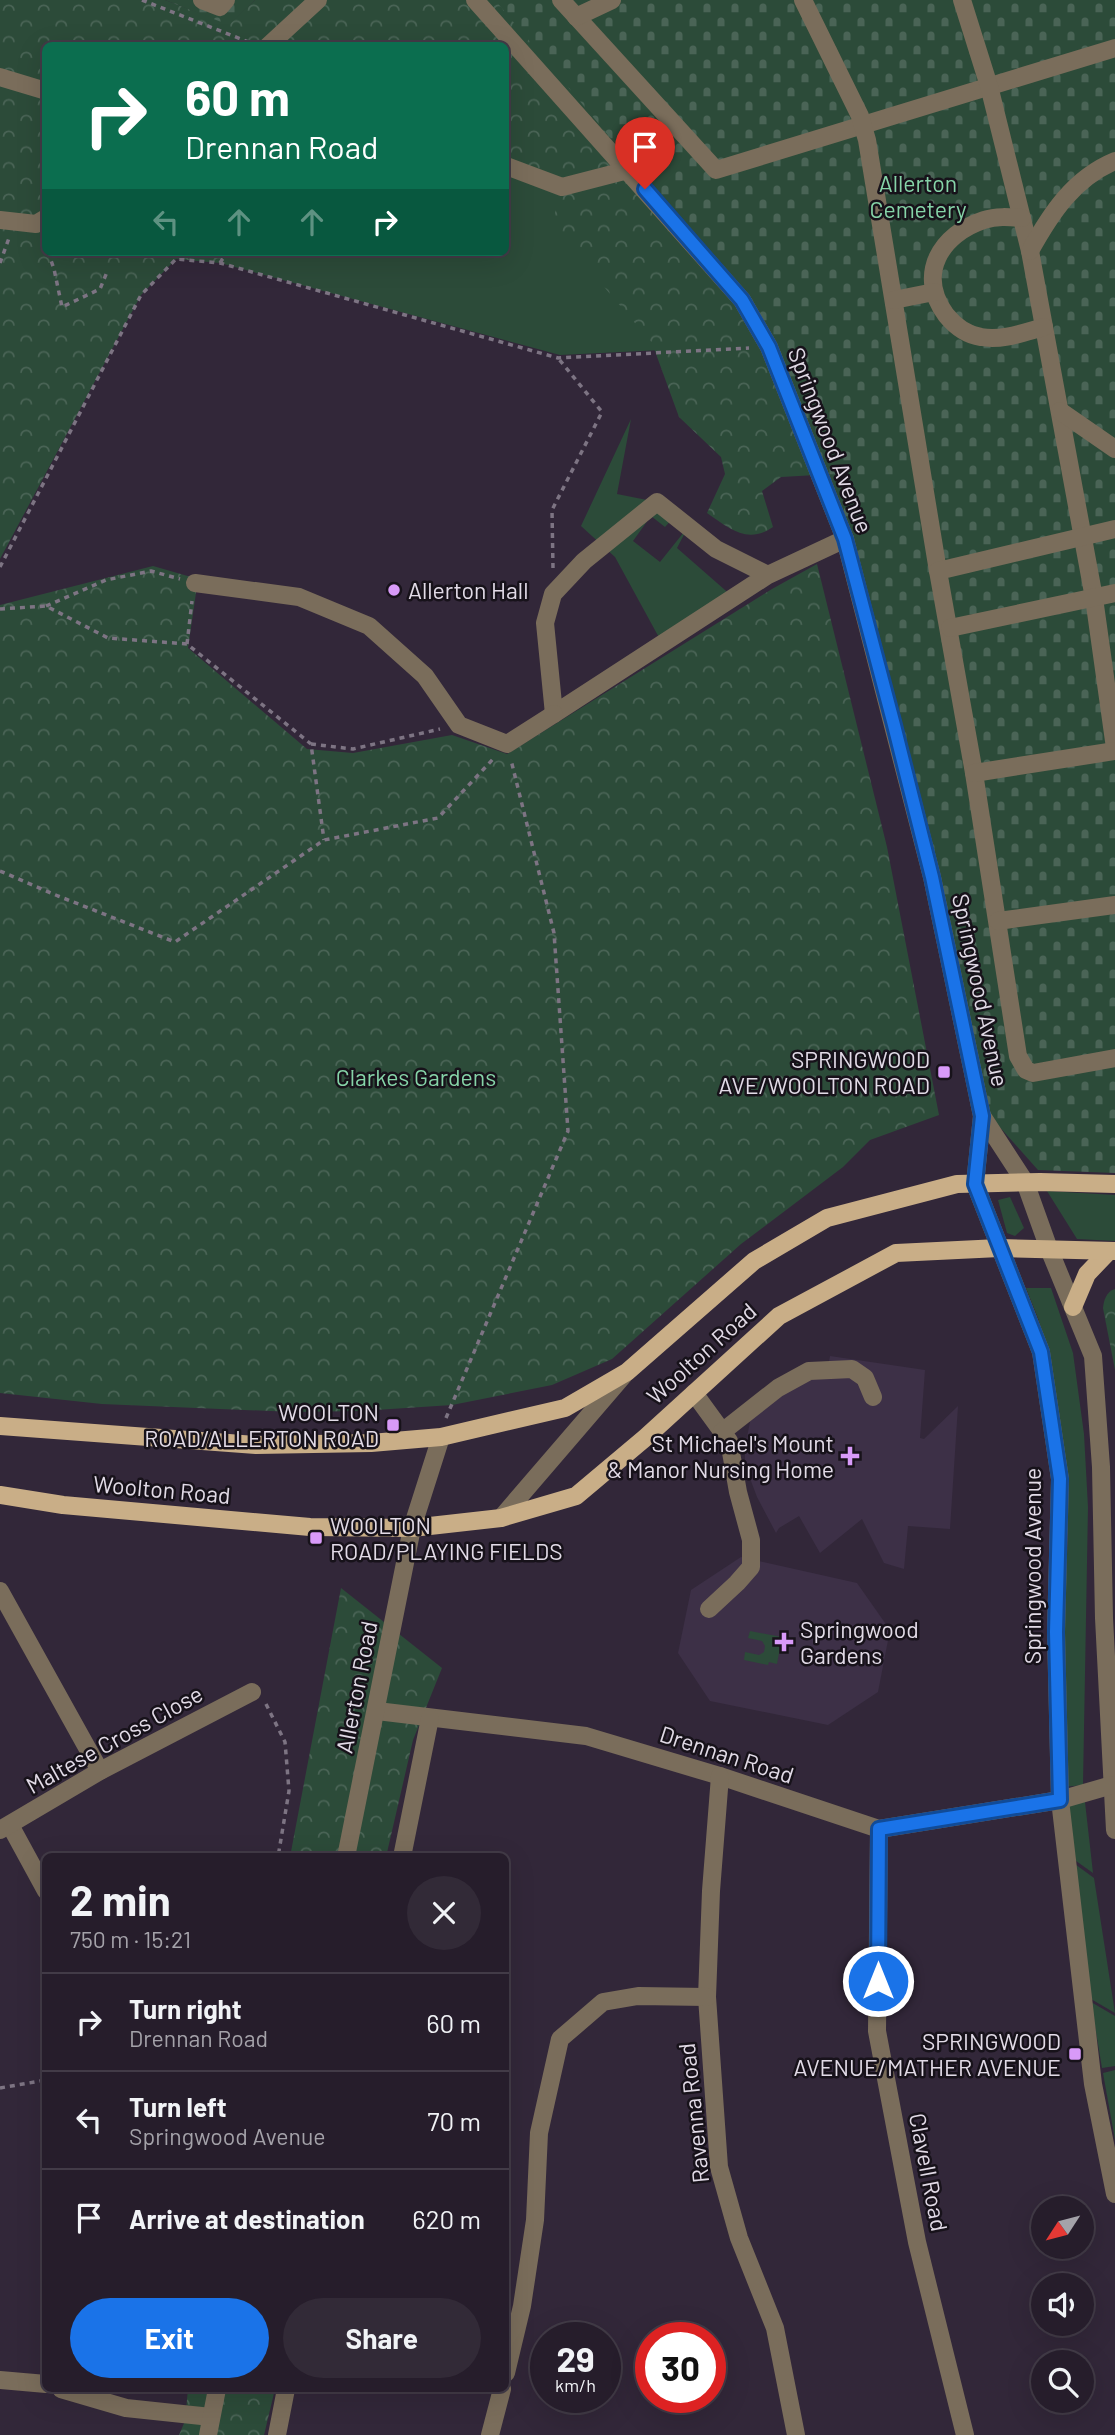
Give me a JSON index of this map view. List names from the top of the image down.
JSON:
{
  "streets": {
    "main road": ["Woolton Road"],
    "street": [
      "Springwood Avenue",
      "Allerton Road",
      "Maltese Cross Close",
      "Drennan Road",
      "Ravenna Road",
      "Clavell Road"
    ]
  },
  "crossings": [
    ["Springwood Avenue", "Woolton Road"],
    ["Springwood Avenue", "Drennan Road"],
    ["Woolton Road", "Allerton Road"],
    ["Allerton Road", "Drennan Road"],
    ["Drennan Road", "Ravenna Road"],
    ["Drennan Road", "Clavell Road"]
  ],
  "parks": ["Allerton Cemetery", "Clarkes Gardens"],
  "places": {
    "other": ["Allerton Hall"],
    "transit": [
      "SPRINGWOOD AVE/WOOLTON ROAD",
      "WOOLTON ROAD/ALLERTON ROAD",
      "WOOLTON ROAD/PLAYING FIELDS",
      "SPRINGWOOD AVENUE/MATHER AVENUE"
    ],
    "health": ["St Michael's Mount & Manor Nursing Home", "Springwood Gardens"]
  },
  "north": "bottom left",
  "page": {
    "turn": ["60 m", "Drennan Road"],
    "heading": ["2 min", "750 m · 15:21"],
    "list": [
      {
        "name": "Turn right",
        "note": "Drennan Road",
        "value": "60 m"
      },
      {
        "name": "Turn left",
        "note": "Springwood Avenue",
        "value": "70 m"
      },
      {
        "name": "Arrive at destination",
        "value": "620 m"
      }
    ],
    "buttons": ["Exit", "Share"],
    "speed": "29 km/h",
    "limit": "30"
  }
}
